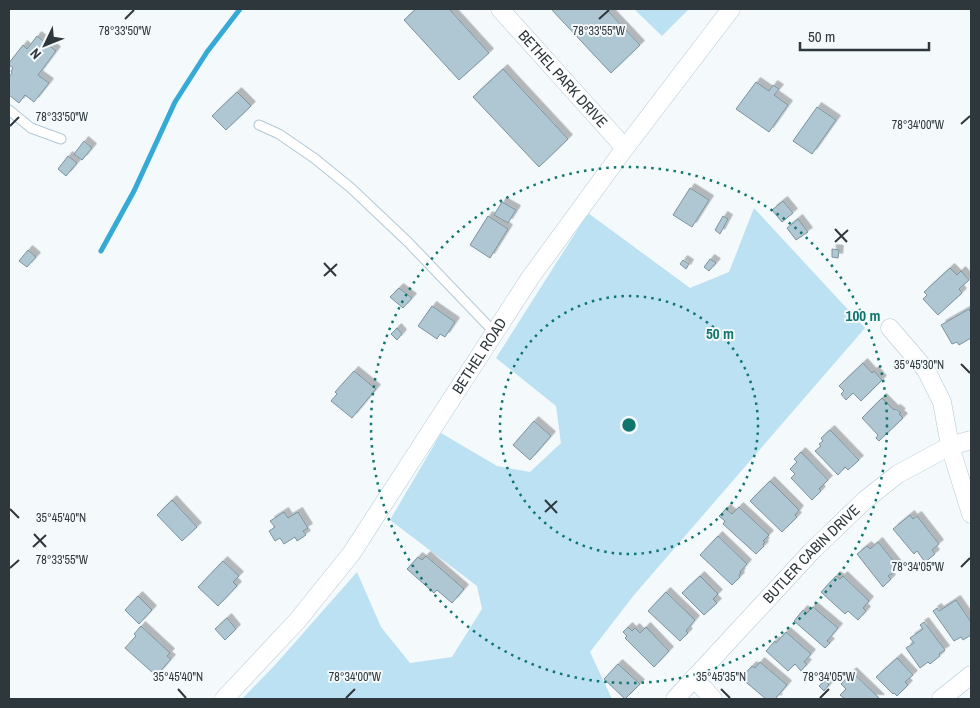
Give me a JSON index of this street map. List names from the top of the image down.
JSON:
{
  "streets": {
    "street": ["BETHEL PARK DRIVE", "BETHEL ROAD", "BUTLER CABIN DRIVE"]
  },
  "crossings": [
    ["BETHEL PARK DRIVE", "BETHEL ROAD"]
  ],
  "scale_bar": "50 m",
  "north": "bottom left",
  "coordinates": [
    "78°33'50\"W",
    "78°33'55\"W",
    "78°34'00\"W",
    "35°45'30\"N",
    "35°45'40\"N",
    "78°34'05\"W",
    "35°45'35\"N"
  ],
  "rings": ["100 m", "50 m"]
}
